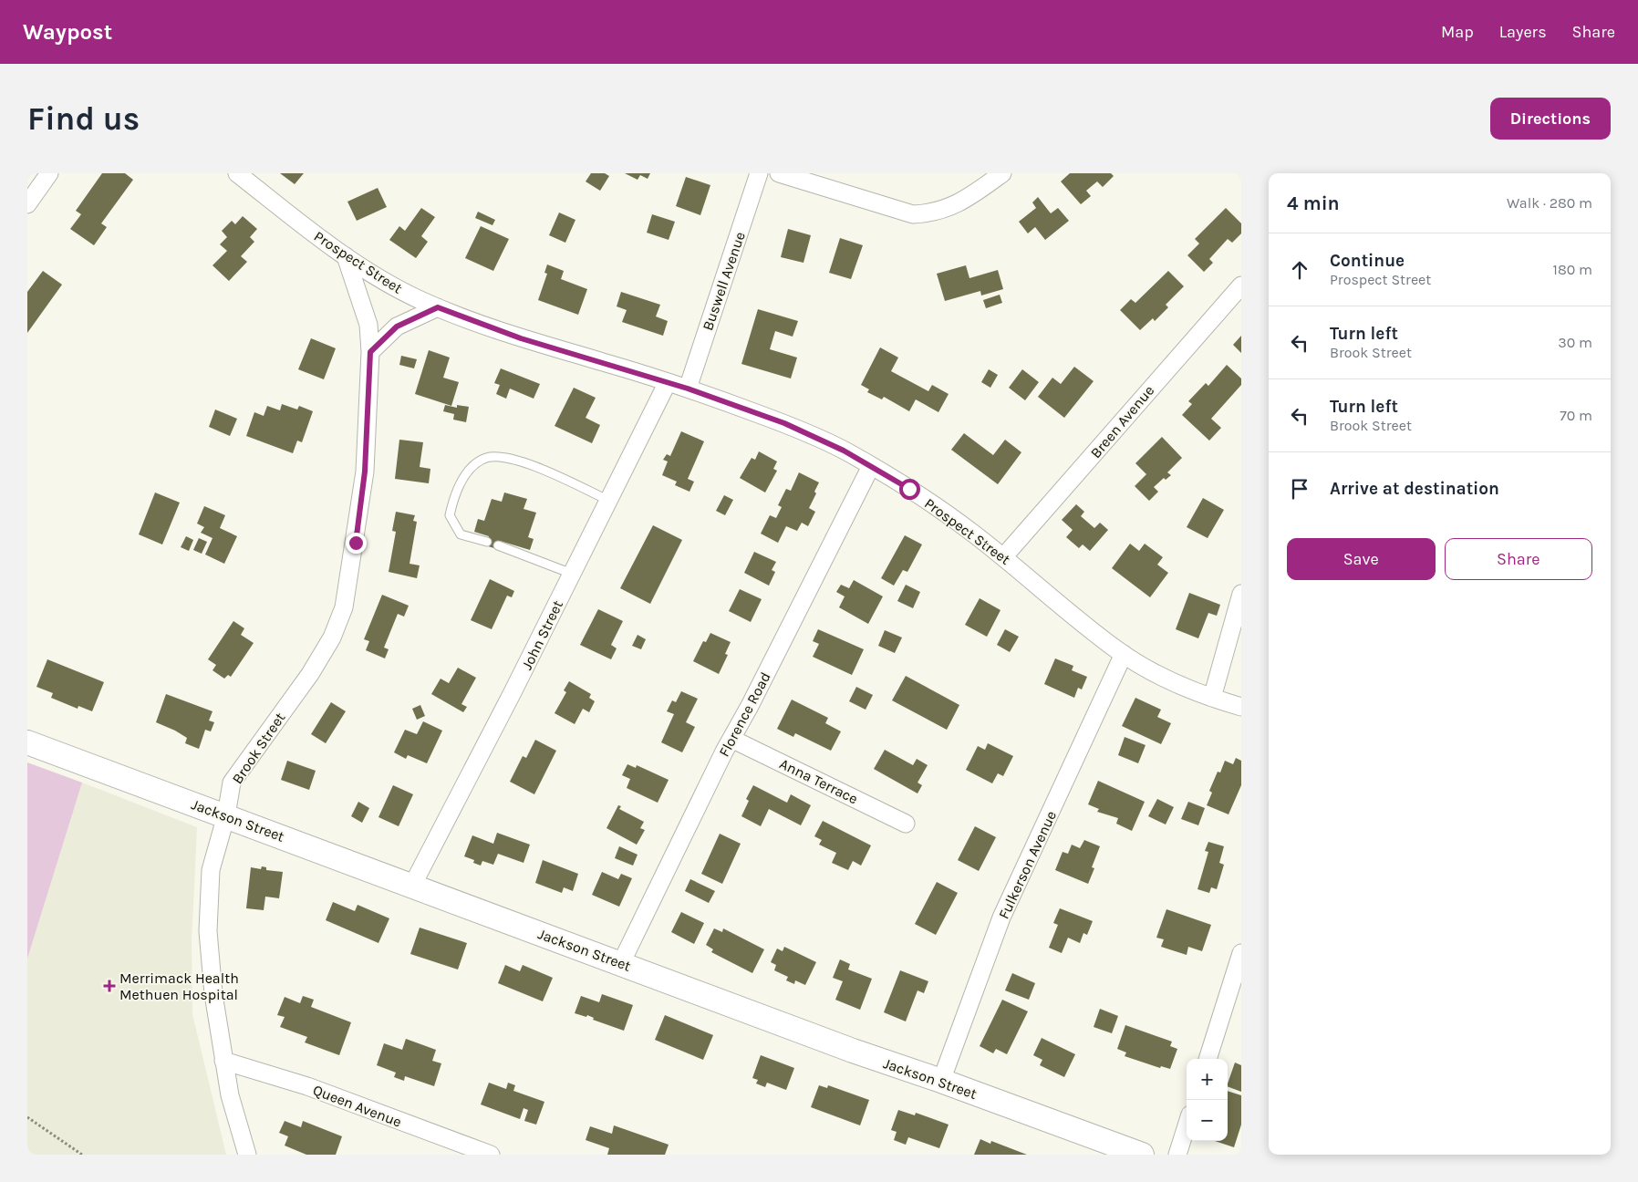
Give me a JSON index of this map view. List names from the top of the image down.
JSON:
{
  "streets": {
    "main road": ["Jackson Street"],
    "street": [
      "Prospect Street",
      "Buswell Avenue",
      "Breen Avenue",
      "John Street",
      "Florence Road",
      "Brook Street",
      "Anna Terrace",
      "Fulkerson Avenue",
      "Queen Avenue"
    ]
  },
  "crossings": [
    ["Prospect Street", "Buswell Avenue"],
    ["Prospect Street", "Breen Avenue"],
    ["Prospect Street", "John Street"],
    ["Prospect Street", "Florence Road"],
    ["Prospect Street", "Brook Street"],
    ["Prospect Street", "Fulkerson Avenue"],
    ["John Street", "Jackson Street"],
    ["Florence Road", "Anna Terrace"],
    ["Florence Road", "Jackson Street"],
    ["Brook Street", "Jackson Street"],
    ["Brook Street", "Queen Avenue"],
    ["Jackson Street", "Fulkerson Avenue"]
  ],
  "places": {
    "health": ["Merrimack Health Methuen Hospital"]
  },
  "page": {
    "header": "Waypost",
    "nav": ["Map", "Layers", "Share"],
    "buttons": [
      "Directions",
      ["Save", "Share"]
    ],
    "title": "Find us",
    "heading": ["4 min", "Walk · 280 m"],
    "list": [
      ["Continue", "Prospect Street", "180 m"],
      ["Turn left", "Brook Street", "30 m"],
      ["Turn left", "Brook Street", "70 m"],
      "Arrive at destination"
    ],
    "map_buttons": ["+", "−"]
  }
}
